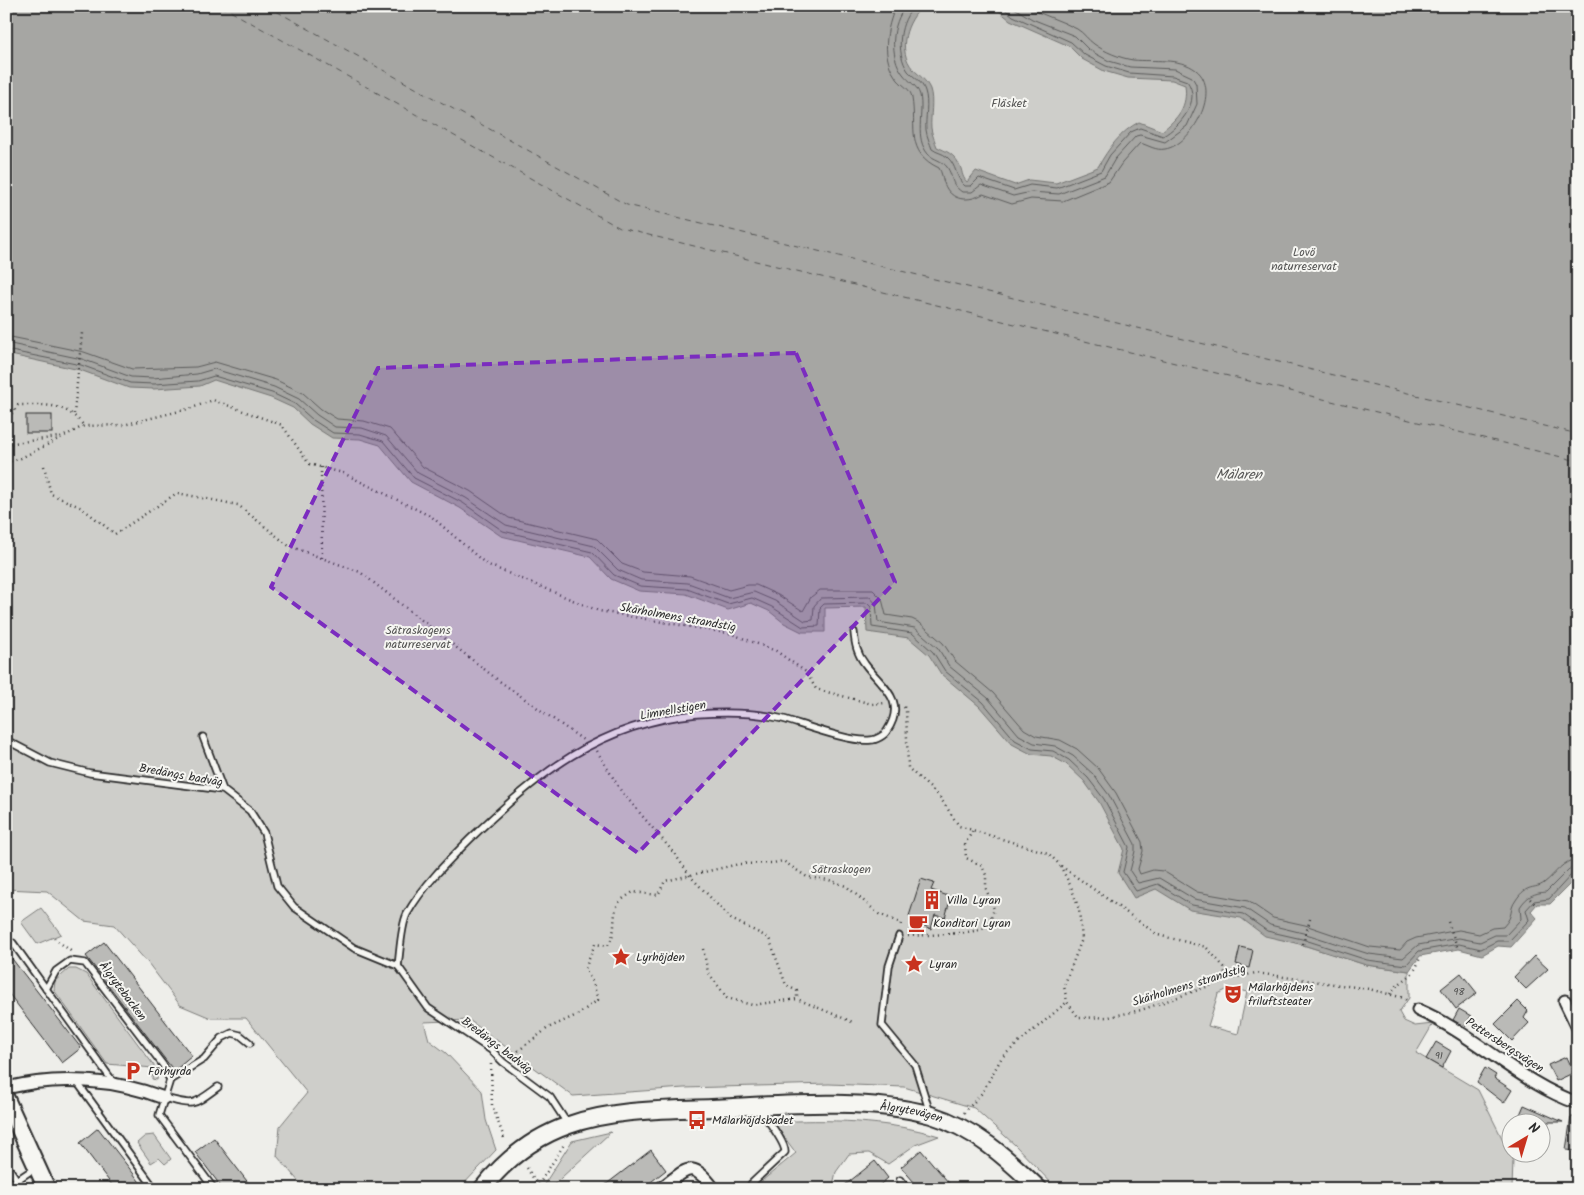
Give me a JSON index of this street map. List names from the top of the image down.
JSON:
{
  "streets": {
    "street": ["Pettersbergsvägen", "Ålgrytevägen"],
    "lane": ["Limnellstigen", "Bredängs badväg", "Ålgrytebacken"],
    "path": ["Skärholmens strandstig"]
  },
  "crossings": [
    ["Skärholmens strandstig", "Limnellstigen"],
    ["Skärholmens strandstig", "Pettersbergsvägen"],
    ["Limnellstigen", "Bredängs badväg"],
    ["Bredängs badväg", "Ålgrytevägen"]
  ],
  "water": ["Mälaren"],
  "parks": [
    "Fläsket",
    "Lovö naturreservat",
    "Sätraskogens naturreservat",
    "Sätraskogen"
  ],
  "places": {
    "building": ["Villa Lyran"],
    "cafe": ["Konditori Lyran"],
    "place": ["Lyrhöjden", "Lyran"],
    "theatre": ["Mälarhöjdens friluftsteater"],
    "parking": ["Förhyrda"],
    "bus stop": ["Mälarhöjdsbadet"]
  },
  "house_numbers": ["98", "91"],
  "north": "top right"
}
